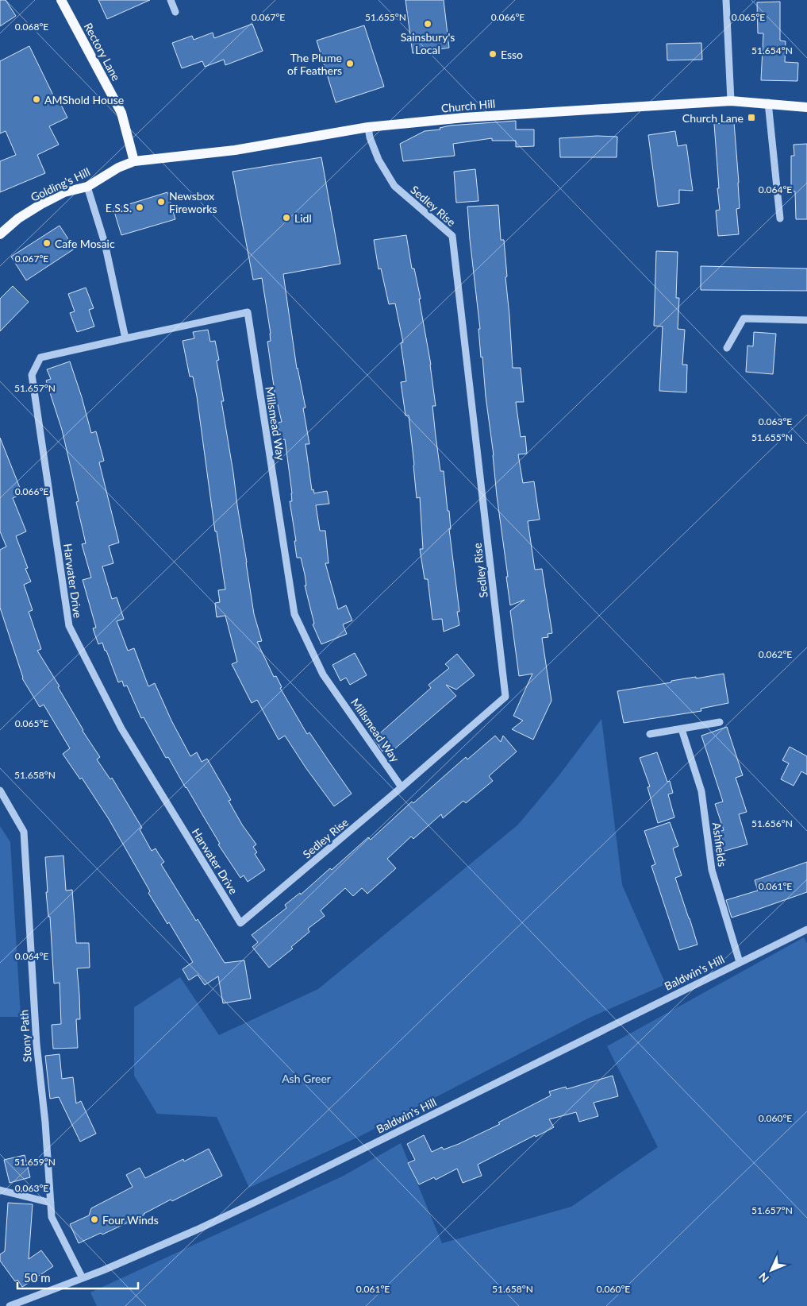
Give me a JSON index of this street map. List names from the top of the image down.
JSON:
{
  "streets": {
    "main road": ["Rectory Lane", "Church Hill", "Golding's Hill"],
    "street": [
      "Sedley Rise",
      "Millsmead Way",
      "Harwater Drive",
      "Ashfields",
      "Baldwin's Hill",
      "Stony Path"
    ]
  },
  "crossings": [
    ["Rectory Lane", "Church Hill"],
    ["Rectory Lane", "Golding's Hill"],
    ["Church Hill", "Golding's Hill"],
    ["Church Hill", "Sedley Rise"],
    ["Sedley Rise", "Millsmead Way"],
    ["Sedley Rise", "Harwater Drive"],
    ["Millsmead Way", "Harwater Drive"],
    ["Ashfields", "Baldwin's Hill"],
    ["Baldwin's Hill", "Stony Path"]
  ],
  "parks": ["Ash Greer"],
  "places": {
    "other": [
      "Sainsbury's Local",
      "Esso",
      "The Plume of Feathers",
      "AMShold House",
      "Newsbox Fireworks",
      "E.S.S.",
      "Lidl",
      "Cafe Mosaic",
      "Four Winds"
    ],
    "transit": ["Church Lane"]
  },
  "scale_bar": "50 m",
  "north": "bottom left",
  "coordinates": [
    "0.067°E",
    "0.066°E",
    "0.065°E",
    "51.655°N",
    "0.068°E",
    "51.654°N",
    "0.064°E",
    "51.657°N",
    "0.063°E",
    "0.062°E",
    "51.658°N",
    "51.656°N",
    "0.061°E",
    "0.060°E",
    "51.659°N"
  ]
}
